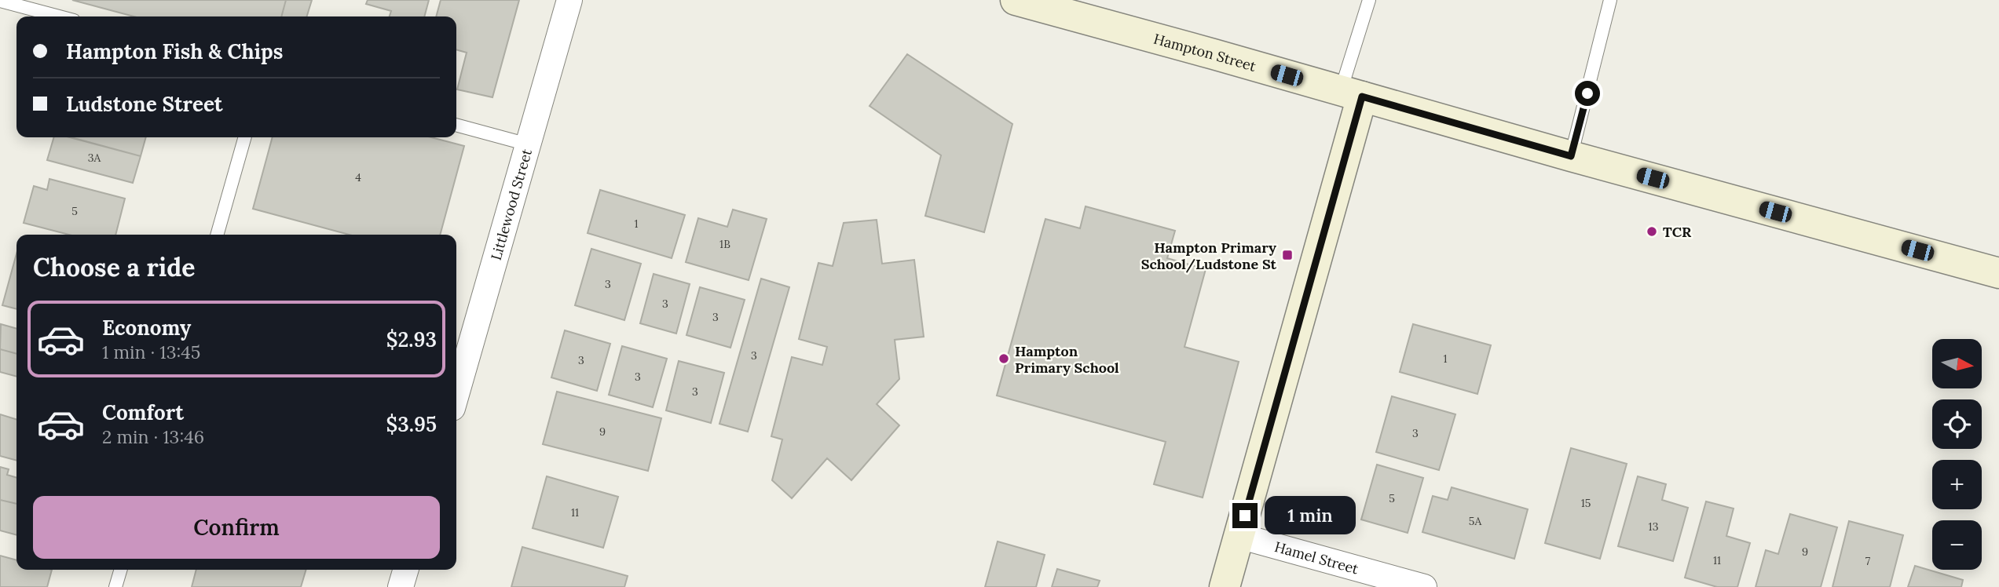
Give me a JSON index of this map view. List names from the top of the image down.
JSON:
{
  "streets": {
    "main road": ["Hampton Street"],
    "street": ["Littlewood Street", "Hamel Street"]
  },
  "places": {
    "other": ["TCR", "Hampton Primary School"],
    "transit": ["Hampton Primary School/Ludstone St"]
  },
  "house_numbers": [
    "3A",
    "4",
    "5",
    "1",
    "1B",
    "3",
    "3",
    "3",
    "3",
    "1",
    "3",
    "3",
    "3",
    "9",
    "3",
    "5",
    "15",
    "11",
    "5A",
    "13",
    "9",
    "11",
    "7"
  ],
  "north": "right",
  "page": {
    "banner": ["Hampton Fish & Chips", "Ludstone Street"],
    "heading": "Choose a ride",
    "list": [
      {
        "name": "Economy",
        "note": "1 min · 13:45",
        "value": "$2.93"
      },
      {
        "name": "Comfort",
        "note": "2 min · 13:46",
        "value": "$3.95"
      }
    ],
    "map_buttons": ["+", "−"],
    "buttons": "Confirm",
    "bubble": "1 min"
  }
}
